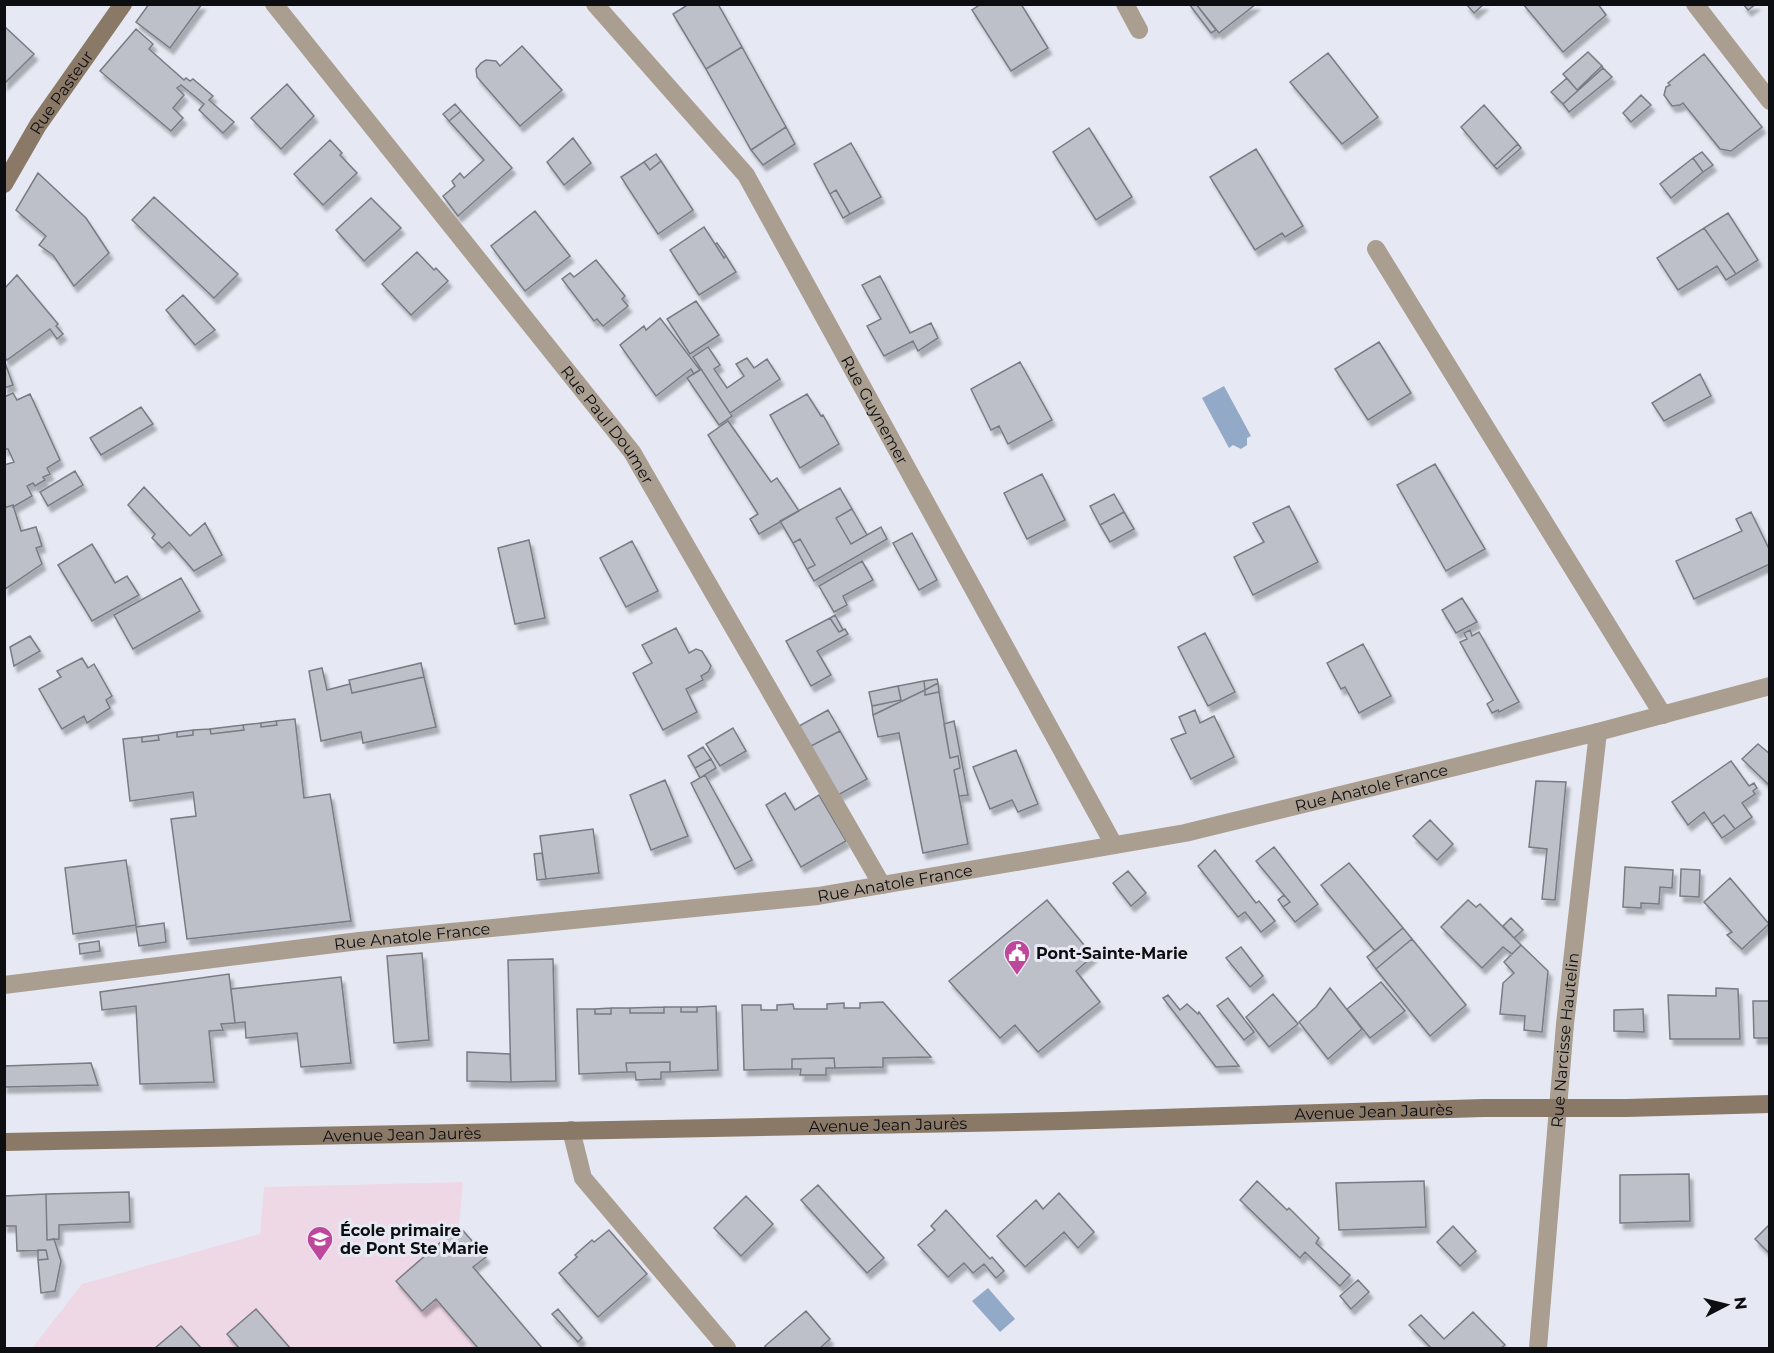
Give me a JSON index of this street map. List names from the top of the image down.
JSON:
{
  "streets": {
    "main road": ["Rue Pasteur", "Avenue Jean Jaurès"],
    "street": [
      "Rue Guynemer",
      "Rue Paul Doumer",
      "Rue Anatole France",
      "Rue Narcisse Hautelin"
    ]
  },
  "crossings": [
    ["Rue Guynemer", "Rue Anatole France"],
    ["Rue Paul Doumer", "Rue Anatole France"],
    ["Rue Anatole France", "Rue Narcisse Hautelin"],
    ["Rue Narcisse Hautelin", "Avenue Jean Jaurès"]
  ],
  "places": {
    "public building": ["Pont-Sainte-Marie"],
    "school or university": ["École primaire de Pont Ste Marie"]
  },
  "north": "right"
}
